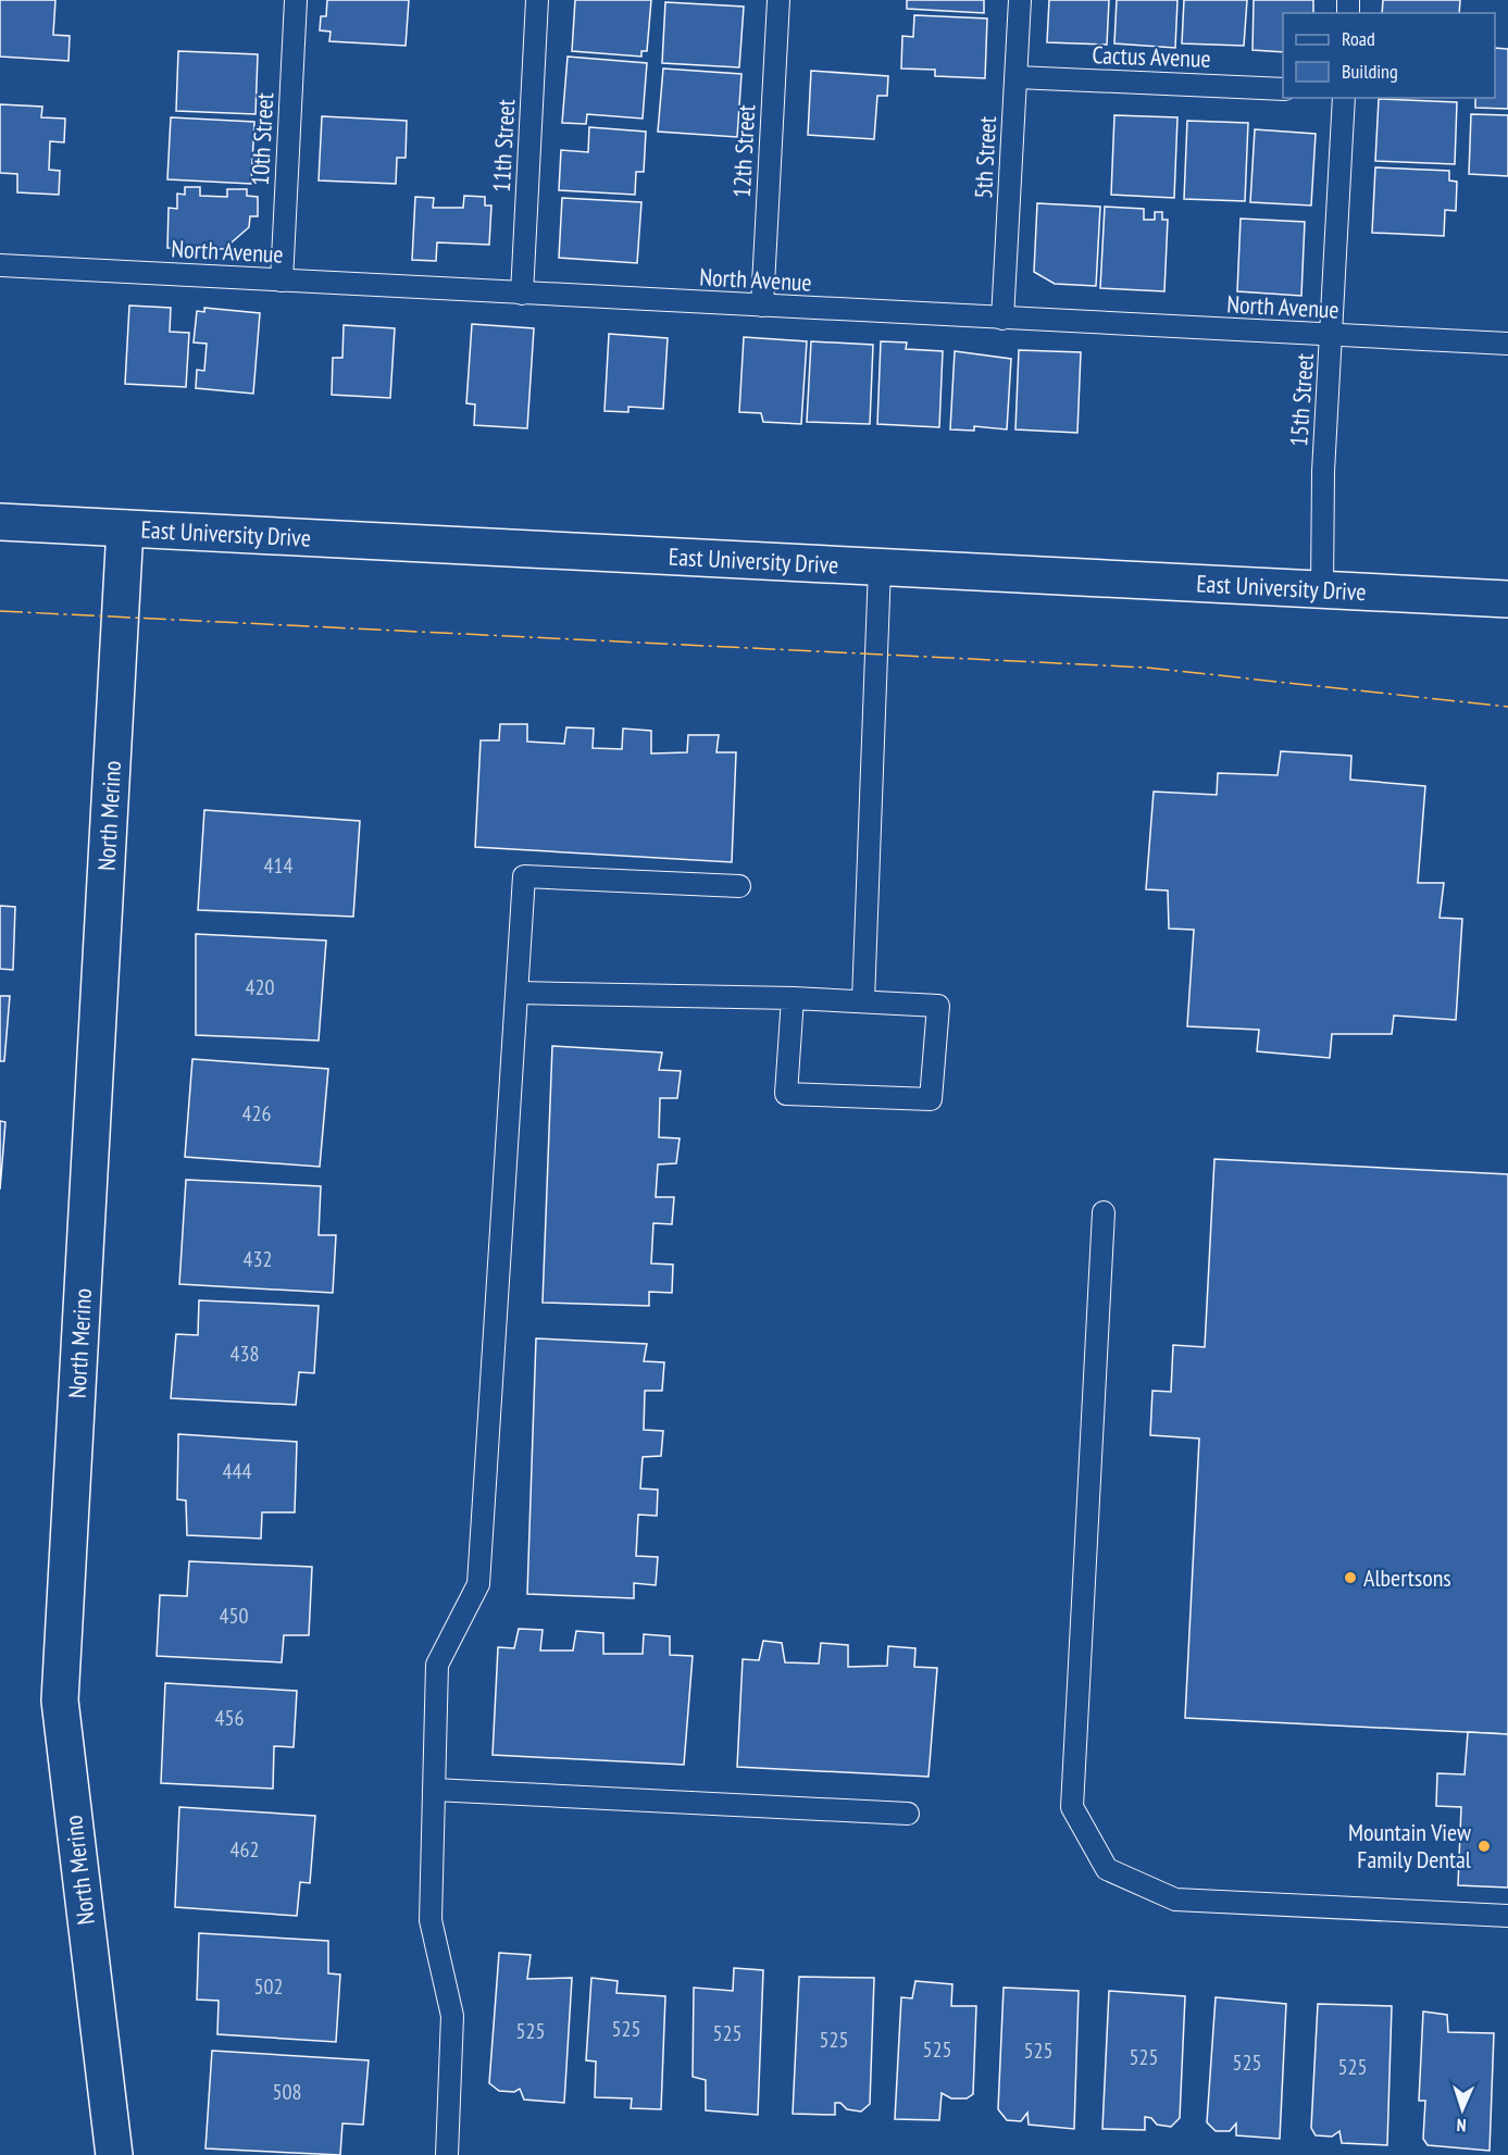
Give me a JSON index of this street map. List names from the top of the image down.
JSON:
{
  "streets": {
    "street": ["East University Drive", "North Merino"],
    "lane": [
      "Cactus Avenue",
      "10th Street",
      "11th Street",
      "12th Street",
      "5th Street",
      "North Avenue",
      "15th Street"
    ]
  },
  "crossings": [
    ["Cactus Avenue", "5th Street"],
    ["10th Street", "North Avenue"],
    ["11th Street", "North Avenue"],
    ["12th Street", "North Avenue"],
    ["5th Street", "North Avenue"],
    ["North Avenue", "15th Street"],
    ["15th Street", "East University Drive"],
    ["East University Drive", "North Merino"]
  ],
  "places": ["Albertsons", "Mountain View Family Dental"],
  "house_numbers": [
    "414",
    "420",
    "426",
    "432",
    "438",
    "444",
    "450",
    "456",
    "462",
    "502",
    "525",
    "525",
    "525",
    "525",
    "525",
    "525",
    "525",
    "525",
    "525",
    "508"
  ],
  "legend": ["Road", "Building"],
  "north": "bottom"
}
